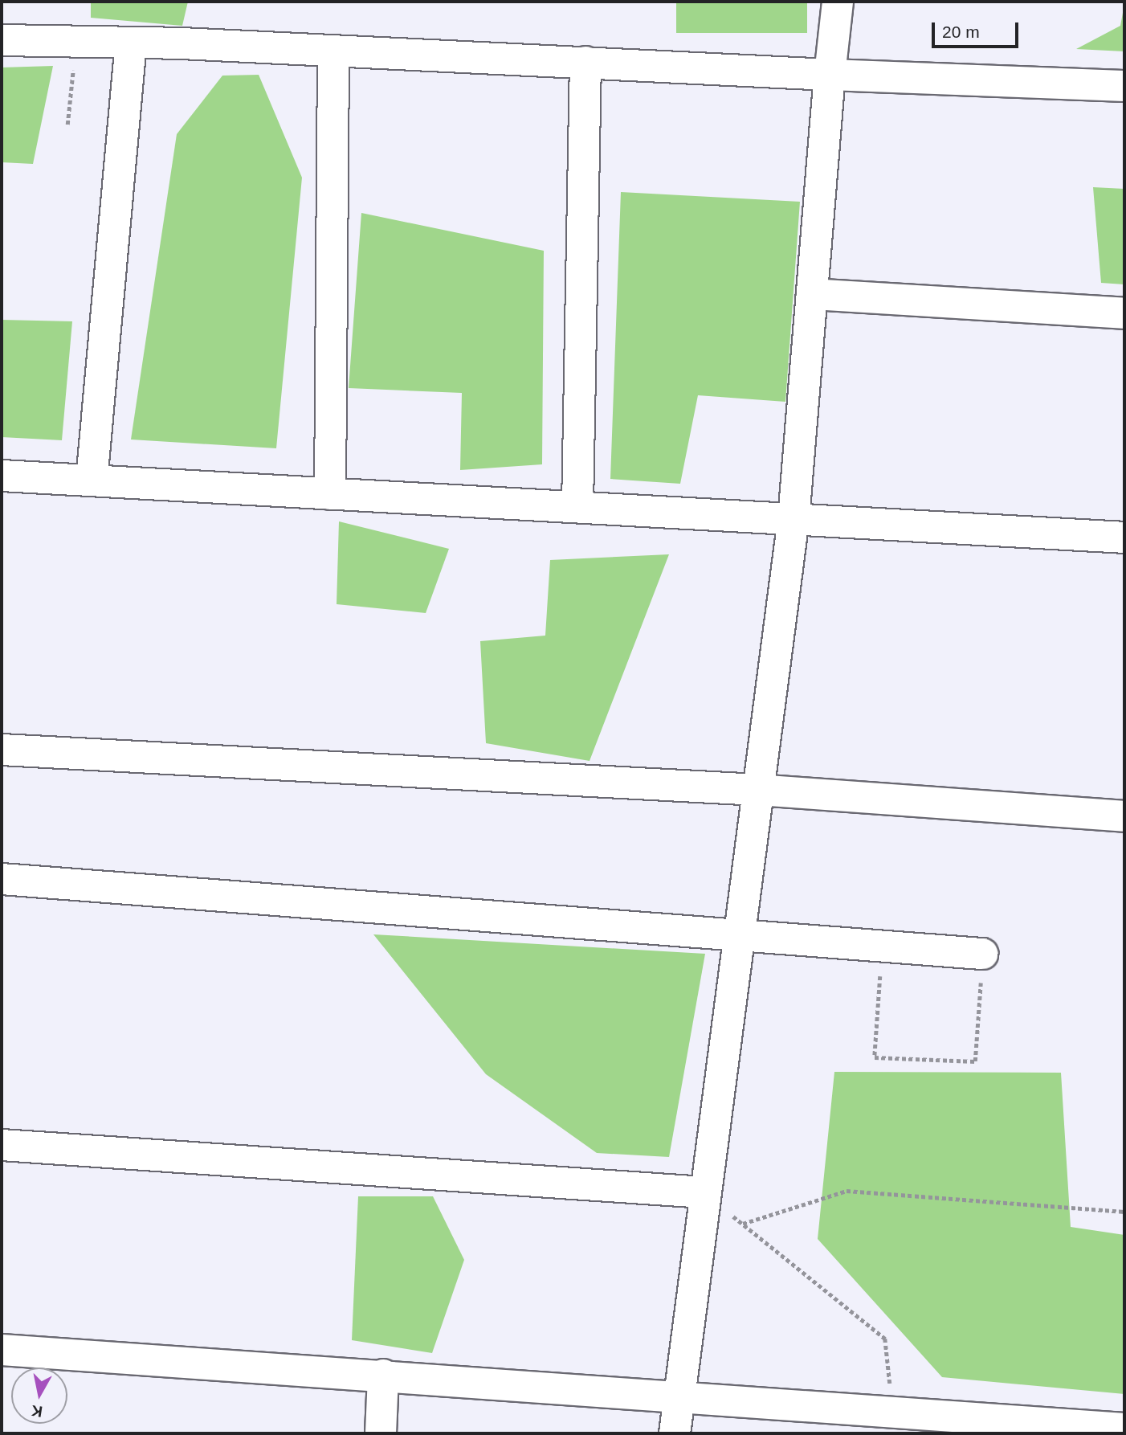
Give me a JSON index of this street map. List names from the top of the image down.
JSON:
{
  "scale_bar": "20 m",
  "north": "bottom"
}
